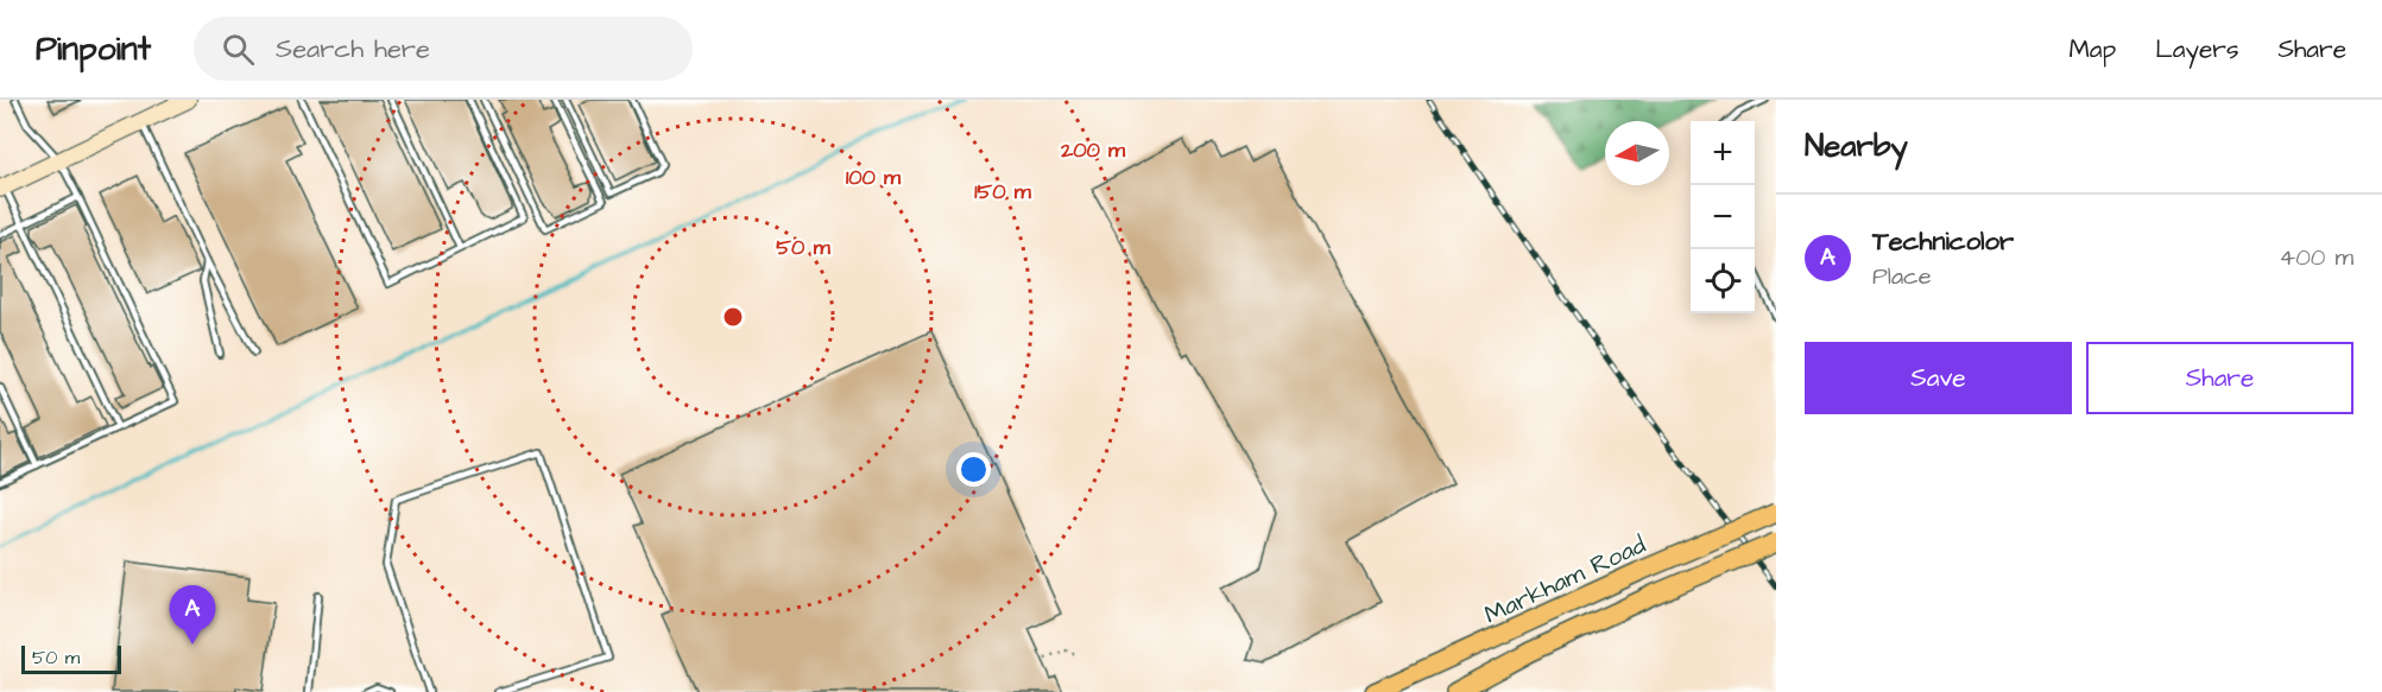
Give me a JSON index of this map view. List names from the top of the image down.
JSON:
{
  "streets": {
    "main road": ["Markham Road"]
  },
  "scale_bar": "50 m",
  "north": "left",
  "page": {
    "header": "Pinpoint",
    "search": "Search here",
    "nav": ["Map", "Layers", "Share"],
    "heading": "Nearby",
    "map_buttons": ["+", "−"],
    "list": [
      {
        "mark": "A",
        "name": "Technicolor",
        "note": "Place",
        "value": "400 m"
      }
    ],
    "buttons": ["Save", "Share"],
    "pins": "A",
    "scale": "50 m"
  },
  "rings": [
    "200 m",
    "100 m",
    "150 m",
    "50 m"
  ]
}
